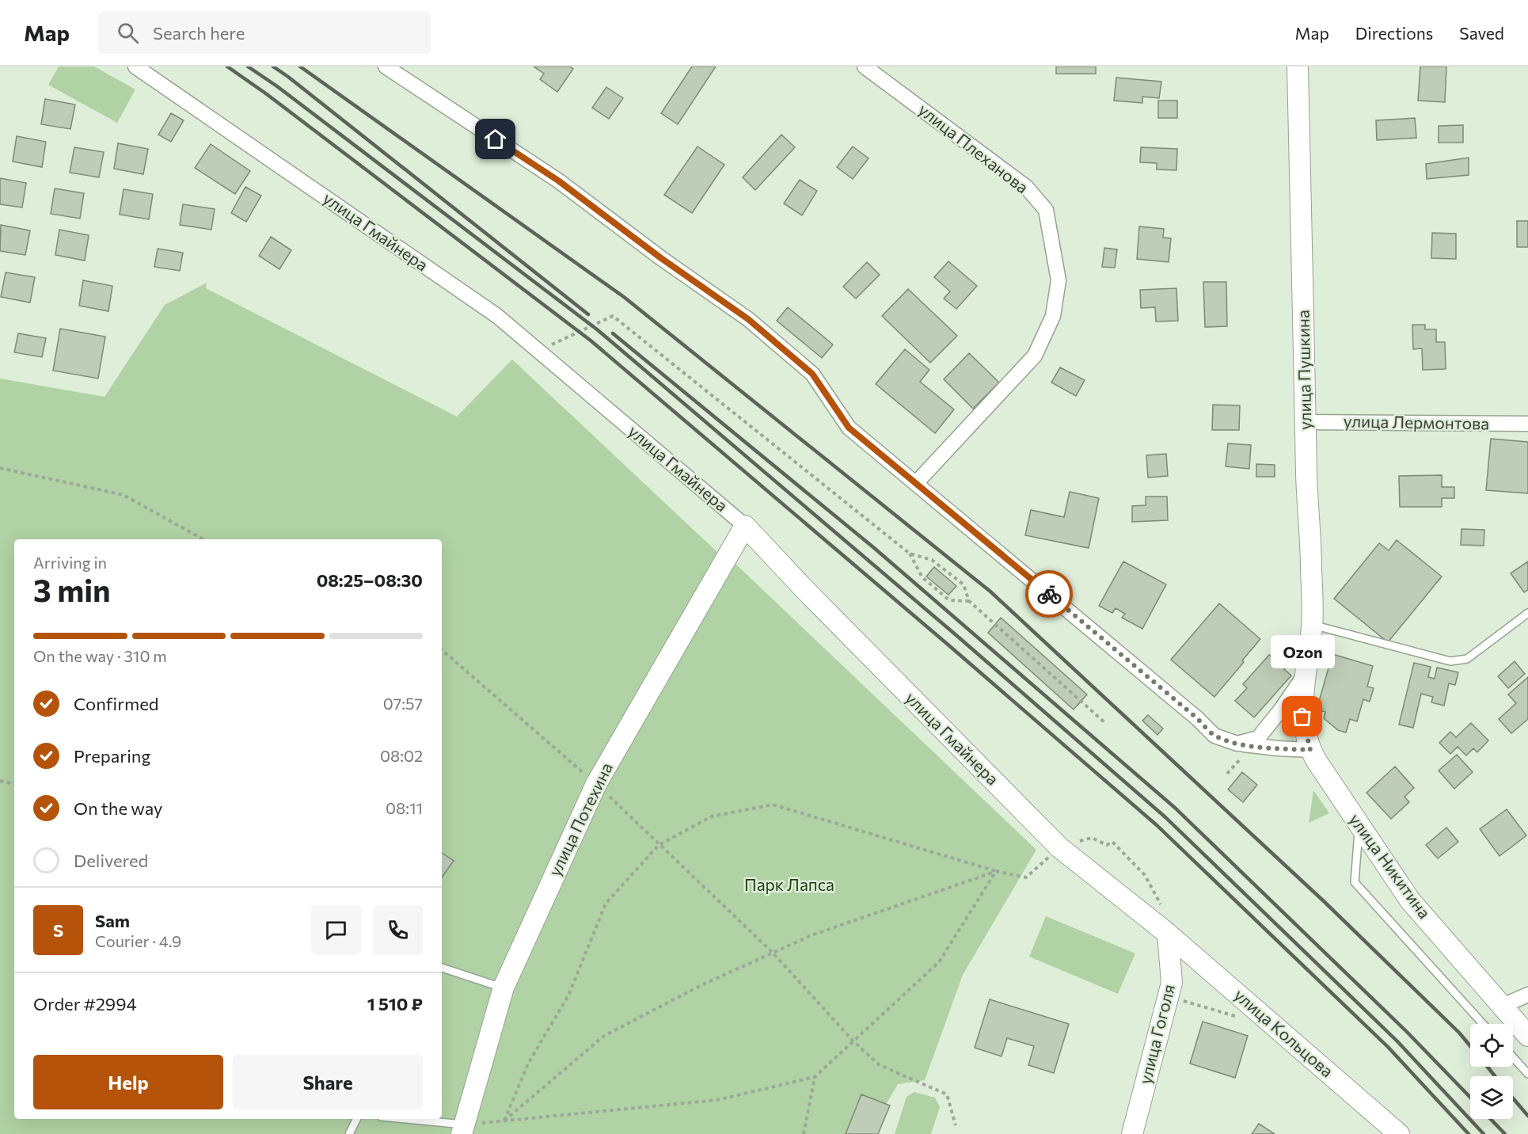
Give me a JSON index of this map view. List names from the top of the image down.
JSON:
{
  "streets": {
    "street": [
      "улица Плеханова",
      "улица Гмайнера",
      "улица Пушкина",
      "улица Лермонтова",
      "улица Потехина",
      "улица Никитина",
      "улица Кольцова",
      "улица Гоголя"
    ]
  },
  "crossings": [
    ["улица Гмайнера", "улица Потехина"],
    ["улица Гмайнера", "улица Кольцова"],
    ["улица Гмайнера", "улица Гоголя"],
    ["улица Пушкина", "улица Лермонтова"],
    ["улица Пушкина", "улица Никитина"],
    ["улица Кольцова", "улица Гоголя"]
  ],
  "parks": ["Парк Лапса"],
  "places": ["Ozon"],
  "page": {
    "header": "Map",
    "search": "Search here",
    "nav": ["Map", "Directions", "Saved"],
    "heading": ["3 min", "Arriving in", "08:25–08:30"],
    "panel": [
      "Sam",
      "Courier · 4.9",
      "Order #2994",
      "1 510 ₽"
    ],
    "bar": "On the way · 310 m",
    "bubble": "Ozon",
    "list": [
      ["Confirmed", "07:57"],
      ["Preparing", "08:02"],
      ["On the way", "08:11"],
      "Delivered"
    ],
    "round": "S",
    "buttons": ["Help", "Share"]
  }
}
